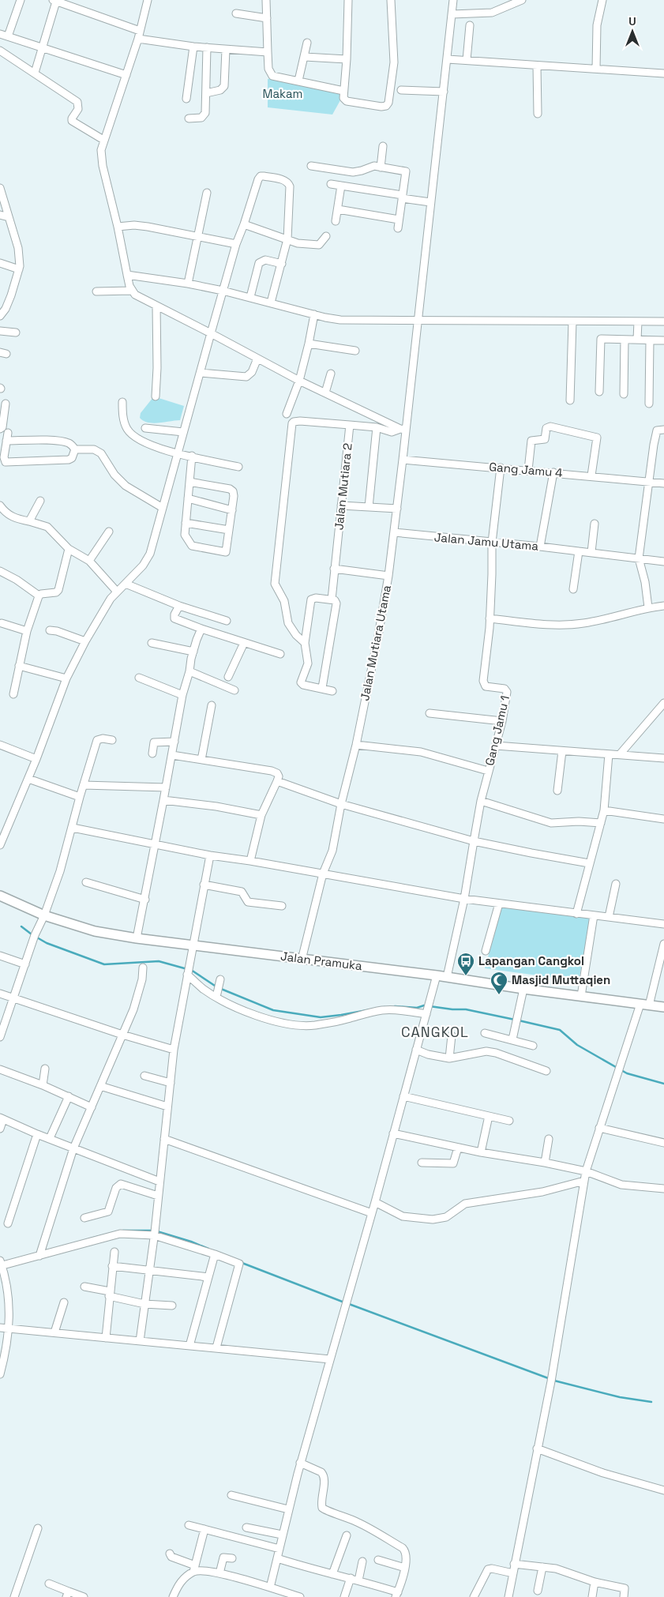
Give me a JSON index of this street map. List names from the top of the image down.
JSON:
{
  "streets": {
    "main road": ["Jalan Pramuka"],
    "street": [
      "Gang Jamu 4",
      "Jalan Mutiara 2",
      "Jalan Jamu Utama",
      "Jalan Mutiara Utama",
      "Gang Jamu 1"
    ]
  },
  "crossings": [
    ["Gang Jamu 4", "Jalan Mutiara Utama"],
    ["Gang Jamu 4", "Gang Jamu 1"],
    ["Jalan Jamu Utama", "Jalan Mutiara Utama"],
    ["Jalan Jamu Utama", "Gang Jamu 1"],
    ["Jalan Mutiara Utama", "Jalan Pramuka"],
    ["Gang Jamu 1", "Jalan Pramuka"]
  ],
  "districts": ["CANGKOL"],
  "parks": ["Makam"],
  "places": {
    "bus stop": ["Lapangan Cangkol"],
    "mosque": ["Masjid Muttaqien"]
  },
  "north": "top"
}
